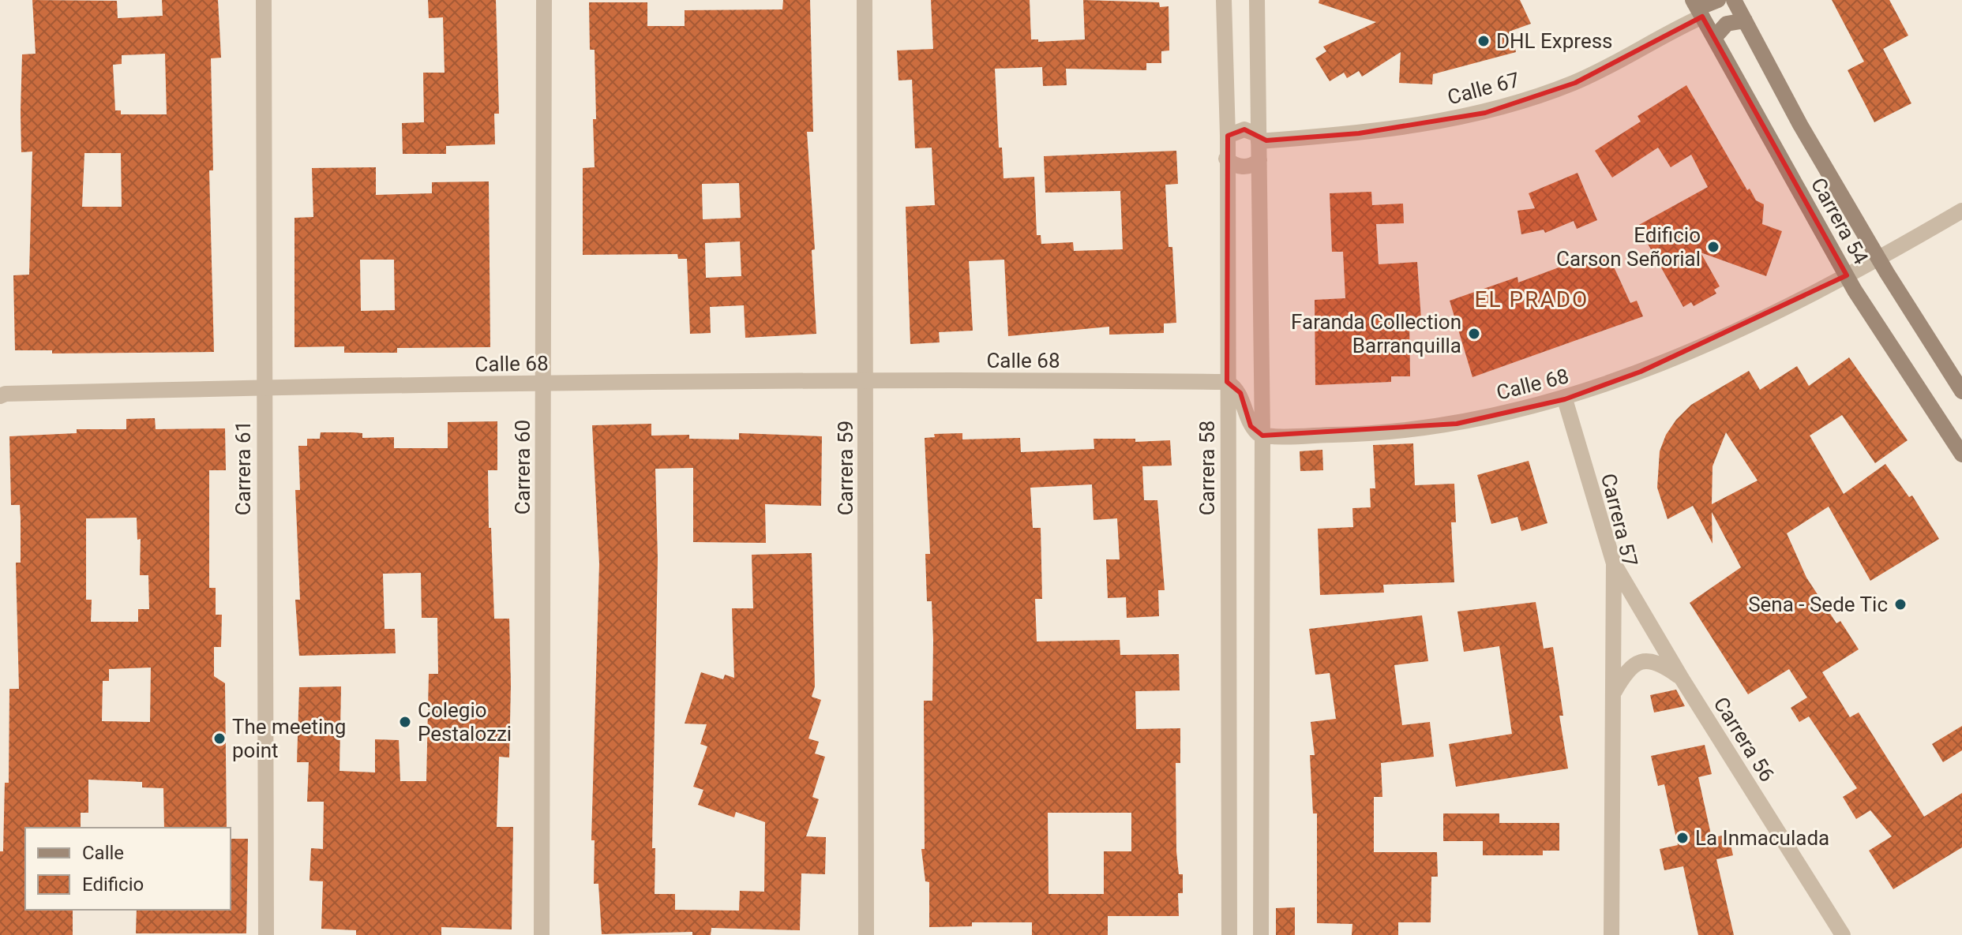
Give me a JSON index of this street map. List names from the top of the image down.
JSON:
{
  "streets": {
    "main road": ["Carrera 54"],
    "street": [
      "Calle 67",
      "Calle 68",
      "Carrera 60",
      "Carrera 61",
      "Carrera 59",
      "Carrera 58",
      "Carrera 57",
      "Carrera 56"
    ]
  },
  "crossings": [
    ["Calle 67", "Carrera 54"],
    ["Calle 67", "Carrera 58"],
    ["Carrera 54", "Calle 68"],
    ["Calle 68", "Carrera 60"],
    ["Calle 68", "Carrera 61"],
    ["Calle 68", "Carrera 59"],
    ["Calle 68", "Carrera 58"],
    ["Calle 68", "Carrera 57"],
    ["Carrera 57", "Carrera 56"]
  ],
  "districts": ["EL PRADO"],
  "places": [
    "DHL Express",
    "Edificio Carson Señorial",
    "Faranda Collection Barranquilla",
    "Sena - Sede Tic",
    "Colegio Pestalozzi",
    "The meeting point",
    "La Inmaculada"
  ],
  "legend": ["Calle", "Edificio"]
}
